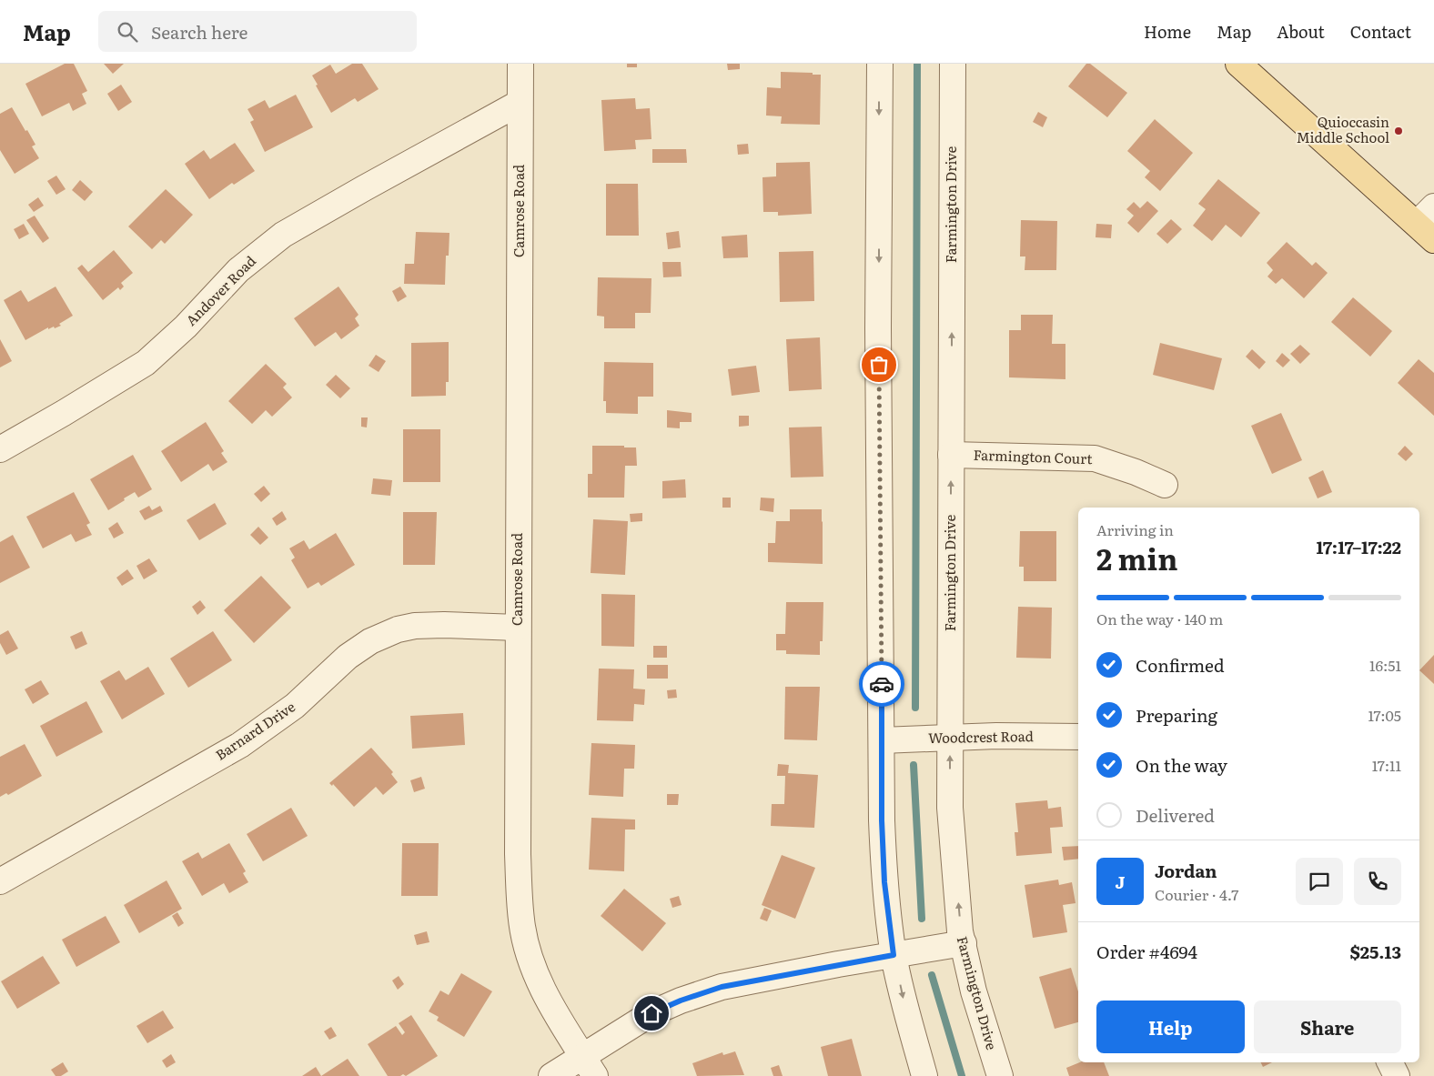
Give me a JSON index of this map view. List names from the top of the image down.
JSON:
{
  "streets": {
    "street": [
      "Farmington Drive",
      "Camrose Road",
      "Andover Road",
      "Farmington Court",
      "Barnard Drive",
      "Woodcrest Road"
    ]
  },
  "crossings": [
    ["Farmington Drive", "Farmington Court"],
    ["Farmington Drive", "Woodcrest Road"],
    ["Camrose Road", "Andover Road"],
    ["Camrose Road", "Barnard Drive"]
  ],
  "places": ["Quioccasin Middle School"],
  "page": {
    "header": "Map",
    "search": "Search here",
    "nav": [
      "Home",
      "Map",
      "About",
      "Contact"
    ],
    "heading": ["2 min", "Arriving in", "17:17–17:22"],
    "panel": [
      "Jordan",
      "Courier · 4.7",
      "Order #4694",
      "$25.13"
    ],
    "bar": "On the way · 140 m",
    "list": [
      ["Confirmed", "16:51"],
      ["Preparing", "17:05"],
      ["On the way", "17:11"],
      "Delivered"
    ],
    "round": "J",
    "buttons": ["Help", "Share"]
  }
}
